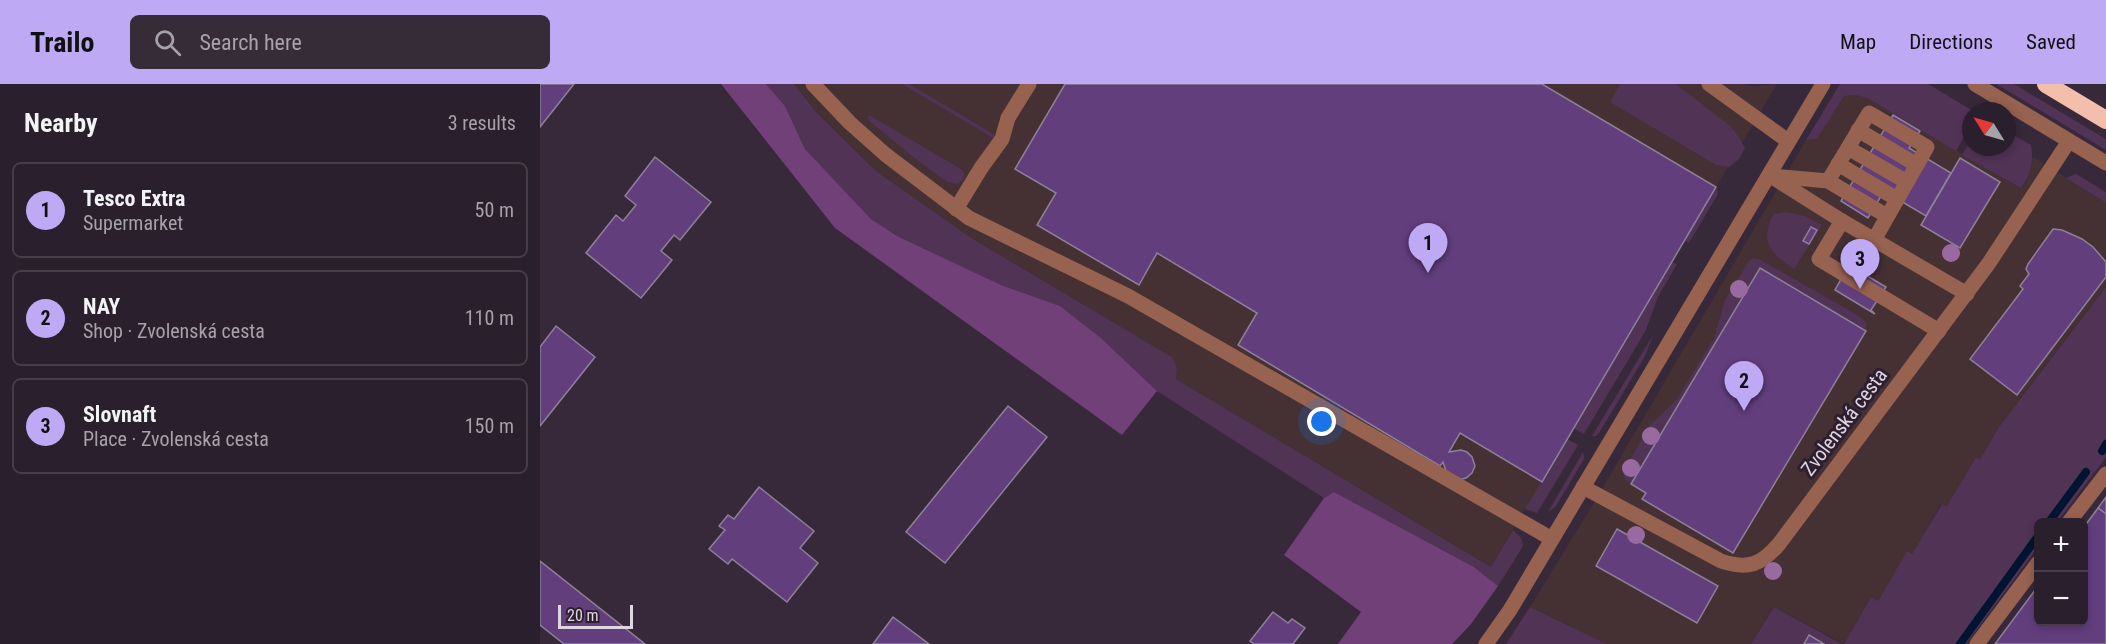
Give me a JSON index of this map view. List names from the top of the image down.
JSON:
{
  "streets": {
    "street": ["Zvolenská cesta"]
  },
  "scale_bar": "20 m",
  "north": "top left",
  "page": {
    "header": "Trailo",
    "search": "Search here",
    "nav": ["Map", "Directions", "Saved"],
    "heading": ["Nearby", "3 results"],
    "list": [
      {
        "mark": "1",
        "name": "Tesco Extra",
        "note": "Supermarket",
        "value": "50 m"
      },
      {
        "mark": "2",
        "name": "NAY",
        "note": "Shop · Zvolenská cesta",
        "value": "110 m"
      },
      {
        "mark": "3",
        "name": "Slovnaft",
        "note": "Place · Zvolenská cesta",
        "value": "150 m"
      }
    ],
    "pins": ["1", "3", "2"],
    "map_buttons": ["+", "−"],
    "scale": "20 m"
  }
}
